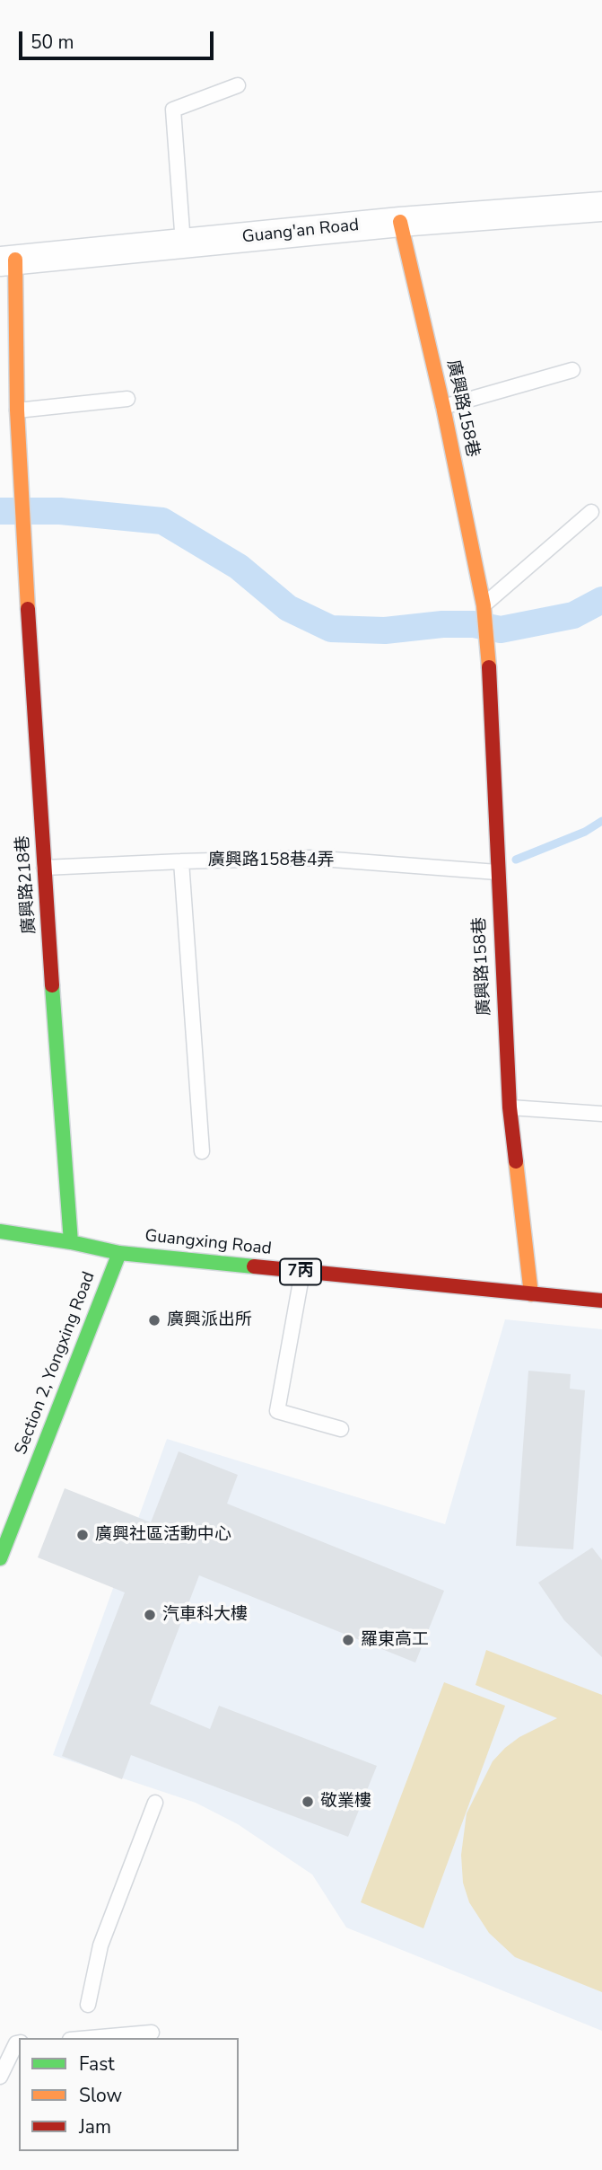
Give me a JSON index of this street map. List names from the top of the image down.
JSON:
{
  "streets": {
    "street": [
      "Guang'an Road",
      "廣興路158巷",
      "廣興路218巷",
      "Guangxing Road",
      "7丙",
      "Section 2, Yongxing Road"
    ],
    "lane": ["廣興路158巷4弄"]
  },
  "crossings": [
    ["Guang'an Road", "廣興路158巷"],
    ["廣興路158巷", "廣興路158巷4弄"],
    ["廣興路158巷", "Guangxing Road"],
    ["廣興路158巷4弄", "廣興路218巷"],
    ["廣興路218巷", "Guangxing Road"],
    ["Guangxing Road", "Section 2, Yongxing Road"]
  ],
  "places": [
    "廣興派出所",
    "廣興社區活動中心",
    "汽車科大樓",
    "羅東高工",
    "敬業樓"
  ],
  "legend": ["Fast", "Slow", "Jam"],
  "scale_bar": "50 m"
}
